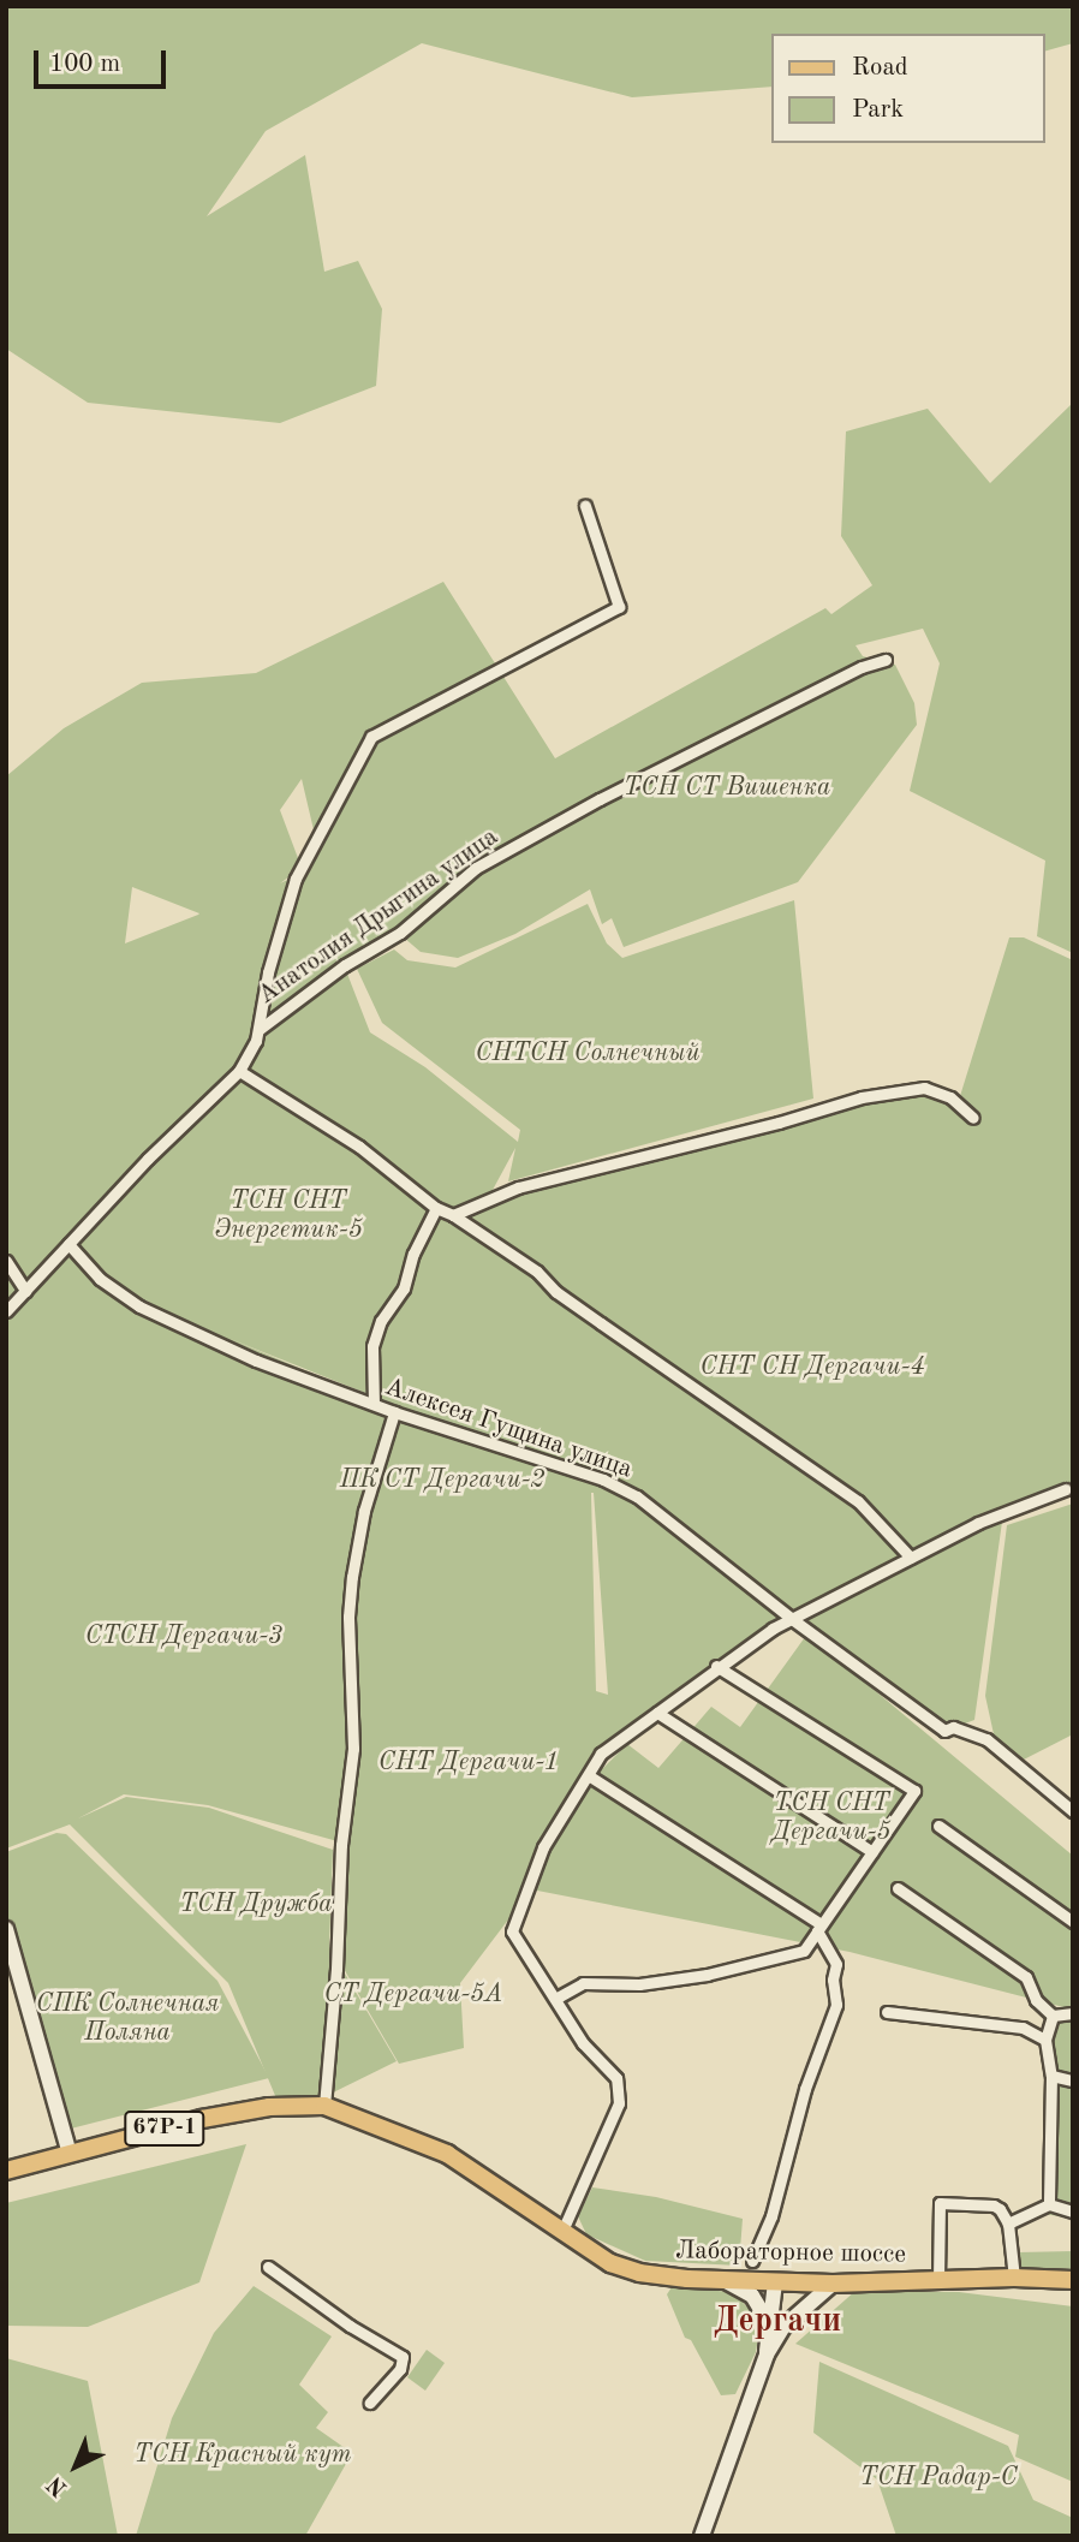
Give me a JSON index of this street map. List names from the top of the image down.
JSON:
{
  "streets": {
    "main road": ["67Р-1", "Лабораторное шоссе"],
    "street": ["Анатолия Дрыгина улица", "Алексея Гущина улица"]
  },
  "districts": ["Дергачи"],
  "parks": [
    "ТСН СТ Вишенка",
    "СНТСН Солнечный",
    "ТСН СНТ Энергетик-5",
    "СНТ СН Дергачи-4",
    "ПК СТ Дергачи-2",
    "СТСН Дергачи-3",
    "СНТ Дергачи-1",
    "ТСН СНТ Дергачи-5",
    "ТСН Дружба",
    "СТ Дергачи-5А",
    "СПК Солнечная Поляна",
    "ТСН Красный кут",
    "ТСН Радар-С"
  ],
  "legend": ["Road", "Park"],
  "scale_bar": "100 m",
  "north": "bottom left"
}
